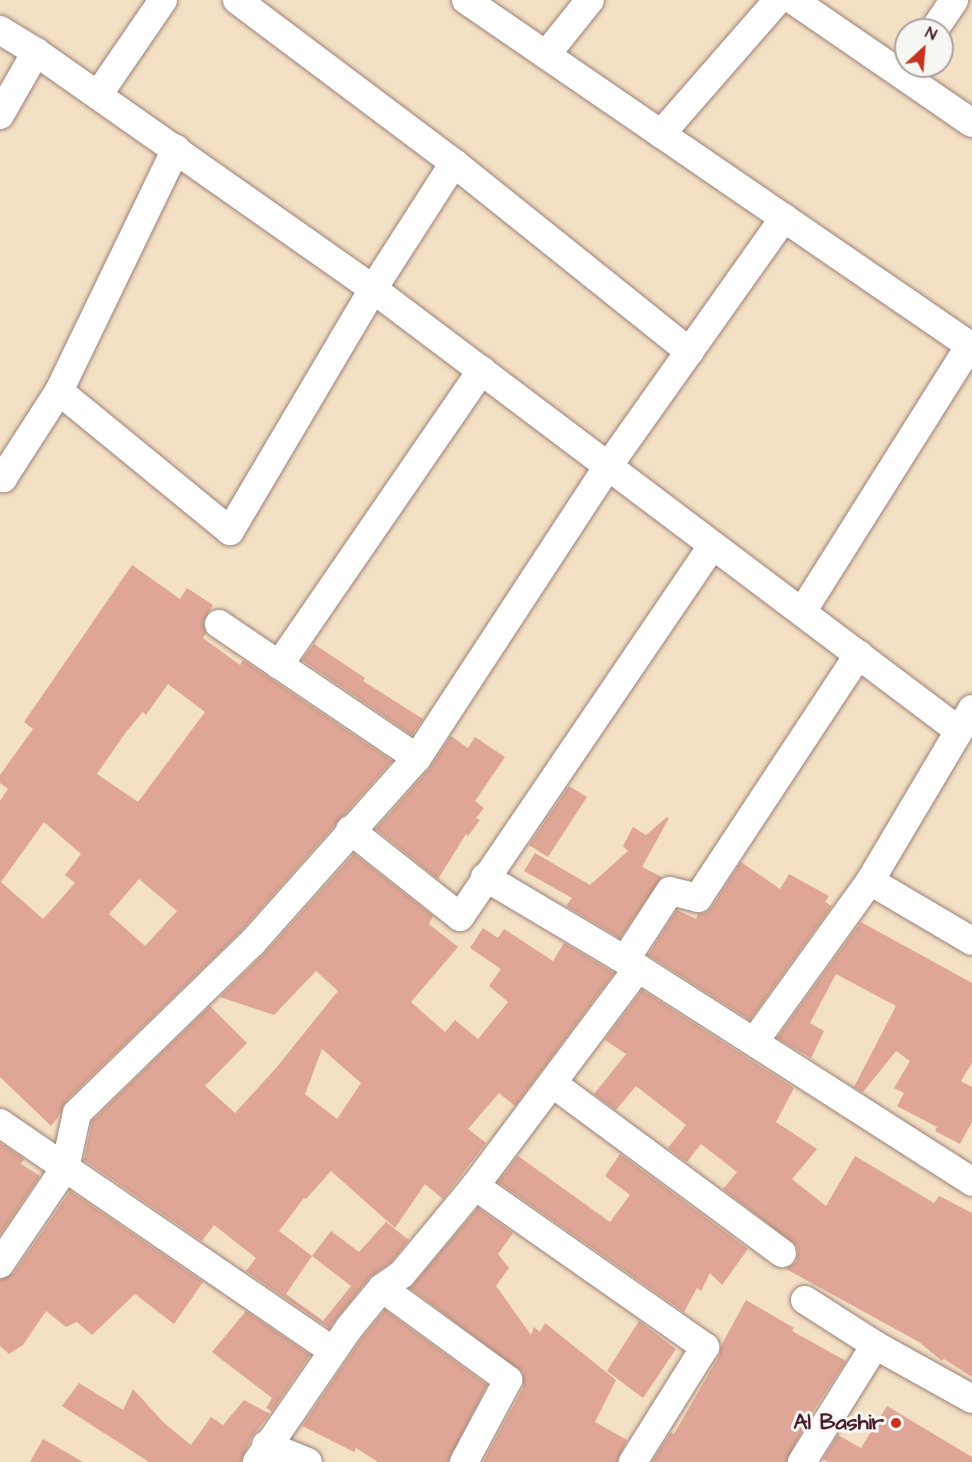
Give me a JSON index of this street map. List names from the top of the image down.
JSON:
{
  "places": ["Al Bashir"],
  "north": "top right"
}
